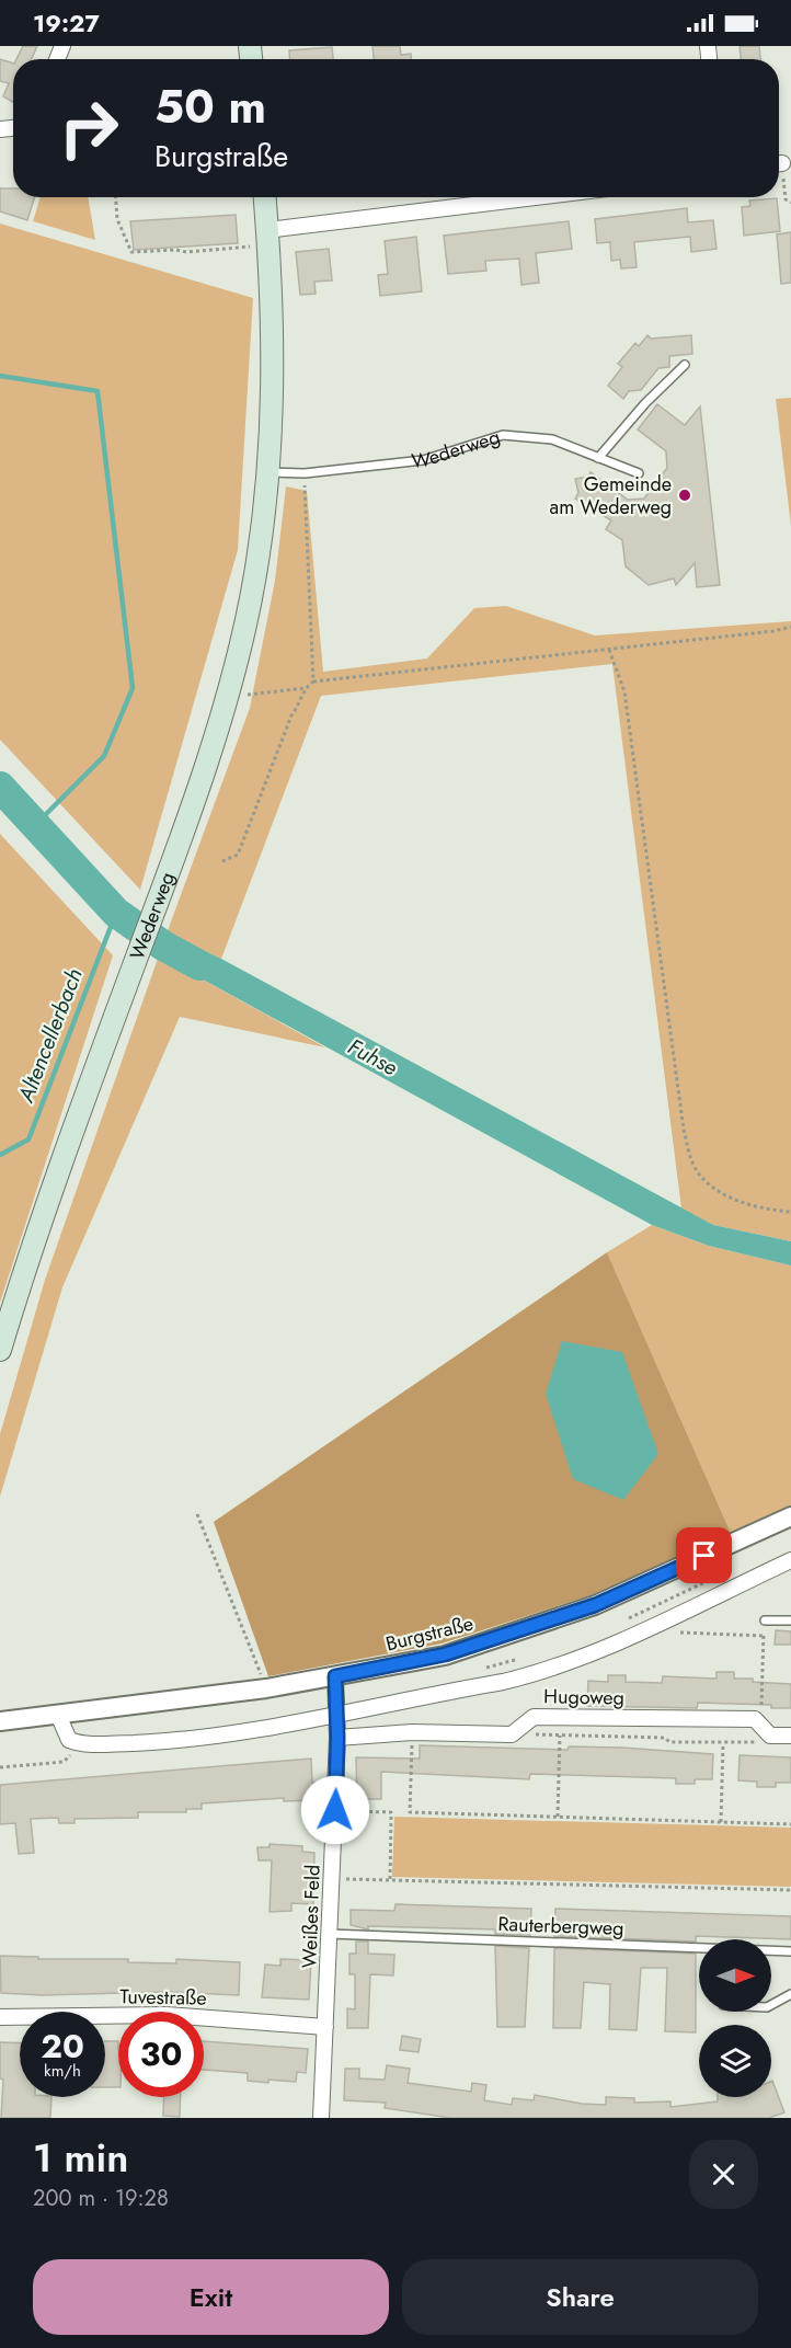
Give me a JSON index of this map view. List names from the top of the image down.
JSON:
{
  "streets": {
    "main road": ["Wederweg"],
    "street": [
      "Burgstraße",
      "Hugoweg",
      "Weißes Feld",
      "Tuvestraße"
    ],
    "lane": ["Rauterbergweg"]
  },
  "crossings": [
    ["Burgstraße", "Weißes Feld"],
    ["Weißes Feld", "Rauterbergweg"],
    ["Weißes Feld", "Tuvestraße"]
  ],
  "water": ["Altencellerbach", "Fuhse"],
  "places": ["Gemeinde am Wederweg"],
  "north": "right",
  "page": {
    "status": "19:27",
    "turn": ["50 m", "Burgstraße"],
    "speed": "20 km/h",
    "limit": "30",
    "heading": ["1 min", "200 m · 19:28"],
    "buttons": ["Exit", "Share"]
  }
}
